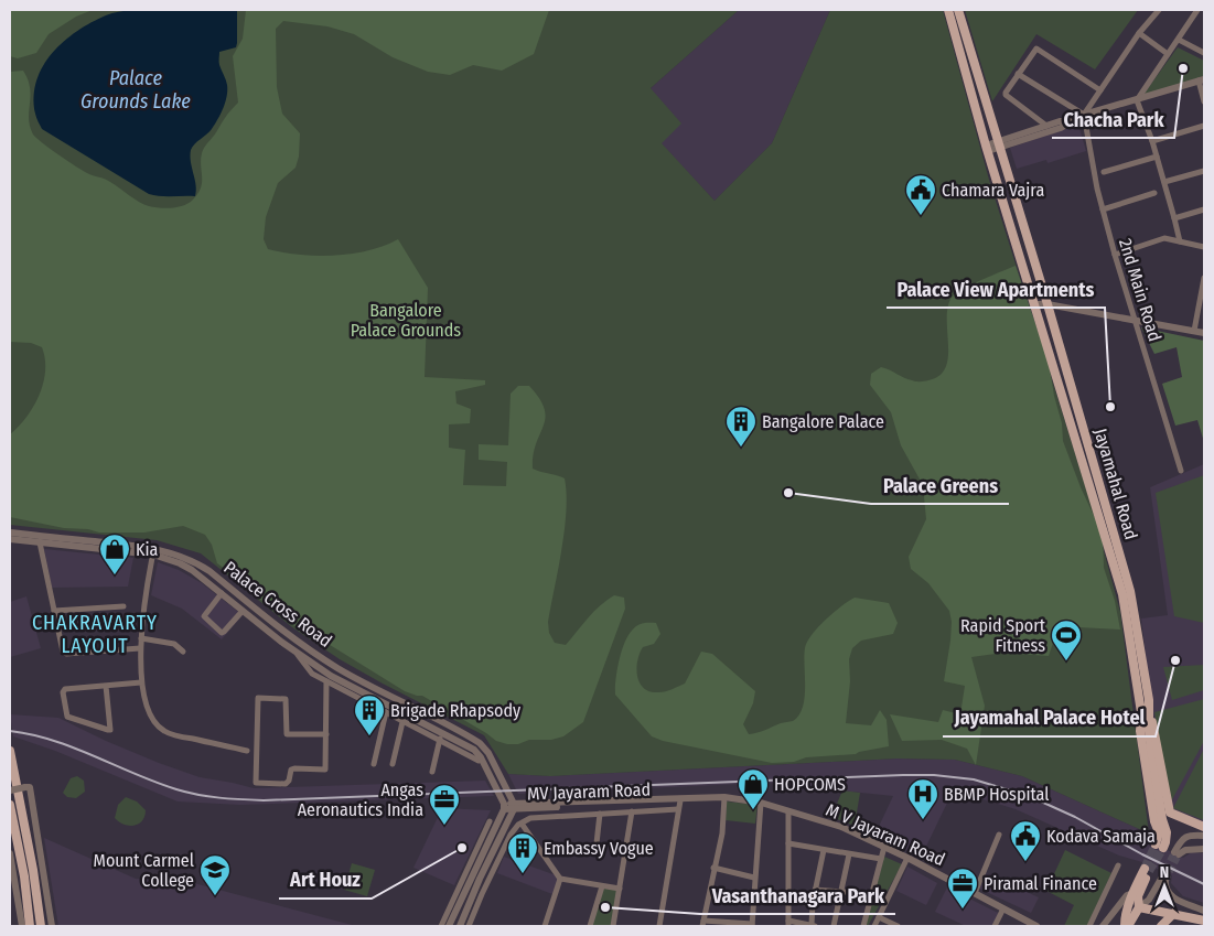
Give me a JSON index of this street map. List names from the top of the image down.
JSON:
{
  "streets": {
    "main road": ["Jayamahal Road"],
    "street": [
      "2nd Main Road",
      "Palace Cross Road",
      "MV Jayaram Road",
      "M V Jayaram Road"
    ]
  },
  "crossings": [
    ["Palace Cross Road", "MV Jayaram Road"],
    ["MV Jayaram Road", "M V Jayaram Road"]
  ],
  "districts": ["CHAKRAVARTY LAYOUT"],
  "water": ["Palace Grounds Lake"],
  "parks": ["Bangalore Palace Grounds"],
  "places": {
    "other": [
      "Chacha Park",
      "Palace View Apartments",
      "Palace Greens",
      "Jayamahal Palace Hotel",
      "Art Houz",
      "Vasanthanagara Park"
    ],
    "public building": ["Chamara Vajra", "Kodava Samaja"],
    "building": ["Bangalore Palace", "Brigade Rhapsody", "Embassy Vogue"],
    "shop": ["Kia", "HOPCOMS"],
    "sports": ["Rapid Sport Fitness"],
    "hospital": ["BBMP Hospital"],
    "office": ["Angas Aeronautics India", "Piramal Finance"],
    "school or university": ["Mount Carmel College"]
  },
  "north": "top"
}
